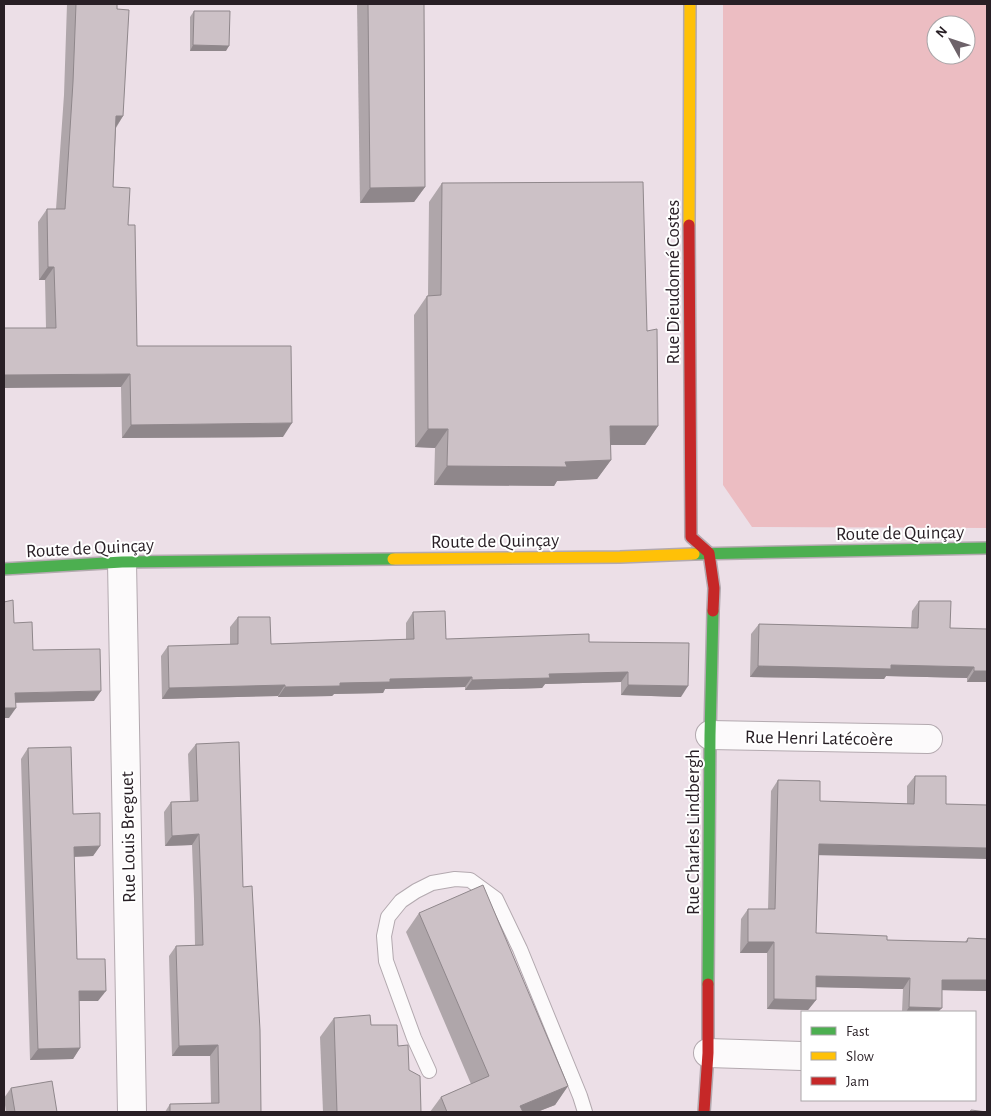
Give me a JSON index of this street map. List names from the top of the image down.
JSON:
{
  "streets": {
    "street": [
      "Rue Dieudonné Costes",
      "Route de Quinçay",
      "Rue Henri Latécoère",
      "Rue Charles Lindbergh",
      "Rue Louis Breguet"
    ]
  },
  "crossings": [
    ["Rue Dieudonné Costes", "Route de Quinçay"],
    ["Rue Dieudonné Costes", "Rue Charles Lindbergh"],
    ["Route de Quinçay", "Rue Charles Lindbergh"],
    ["Route de Quinçay", "Rue Louis Breguet"],
    ["Rue Henri Latécoère", "Rue Charles Lindbergh"]
  ],
  "legend": ["Fast", "Slow", "Jam"],
  "north": "top left"
}
